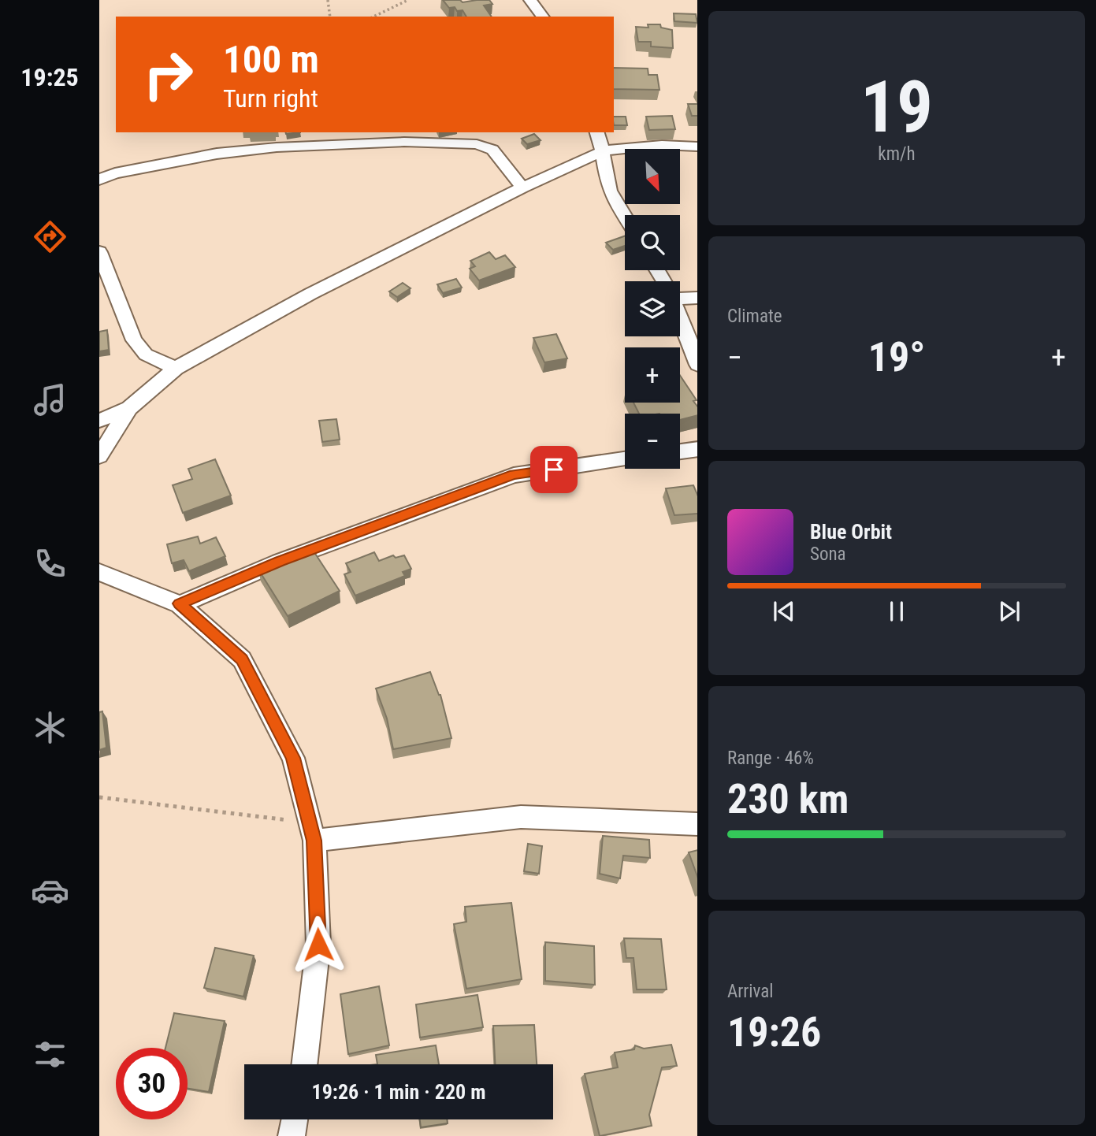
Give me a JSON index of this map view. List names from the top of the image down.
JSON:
{
  "north": "bottom right",
  "page": {
    "tabs": "19:25",
    "tile": [
      ["19", "km/h"],
      "Climate",
      ["Range · 46%", "230 km"],
      ["Arrival", "19:26"]
    ],
    "turn": ["100 m", "Turn right"],
    "map_buttons": ["+", "−"],
    "heat": ["−", "19°", "+"],
    "song": ["Blue Orbit", "Sona"],
    "limit": "30",
    "trip": "19:26 · 1 min · 220 m"
  }
}
